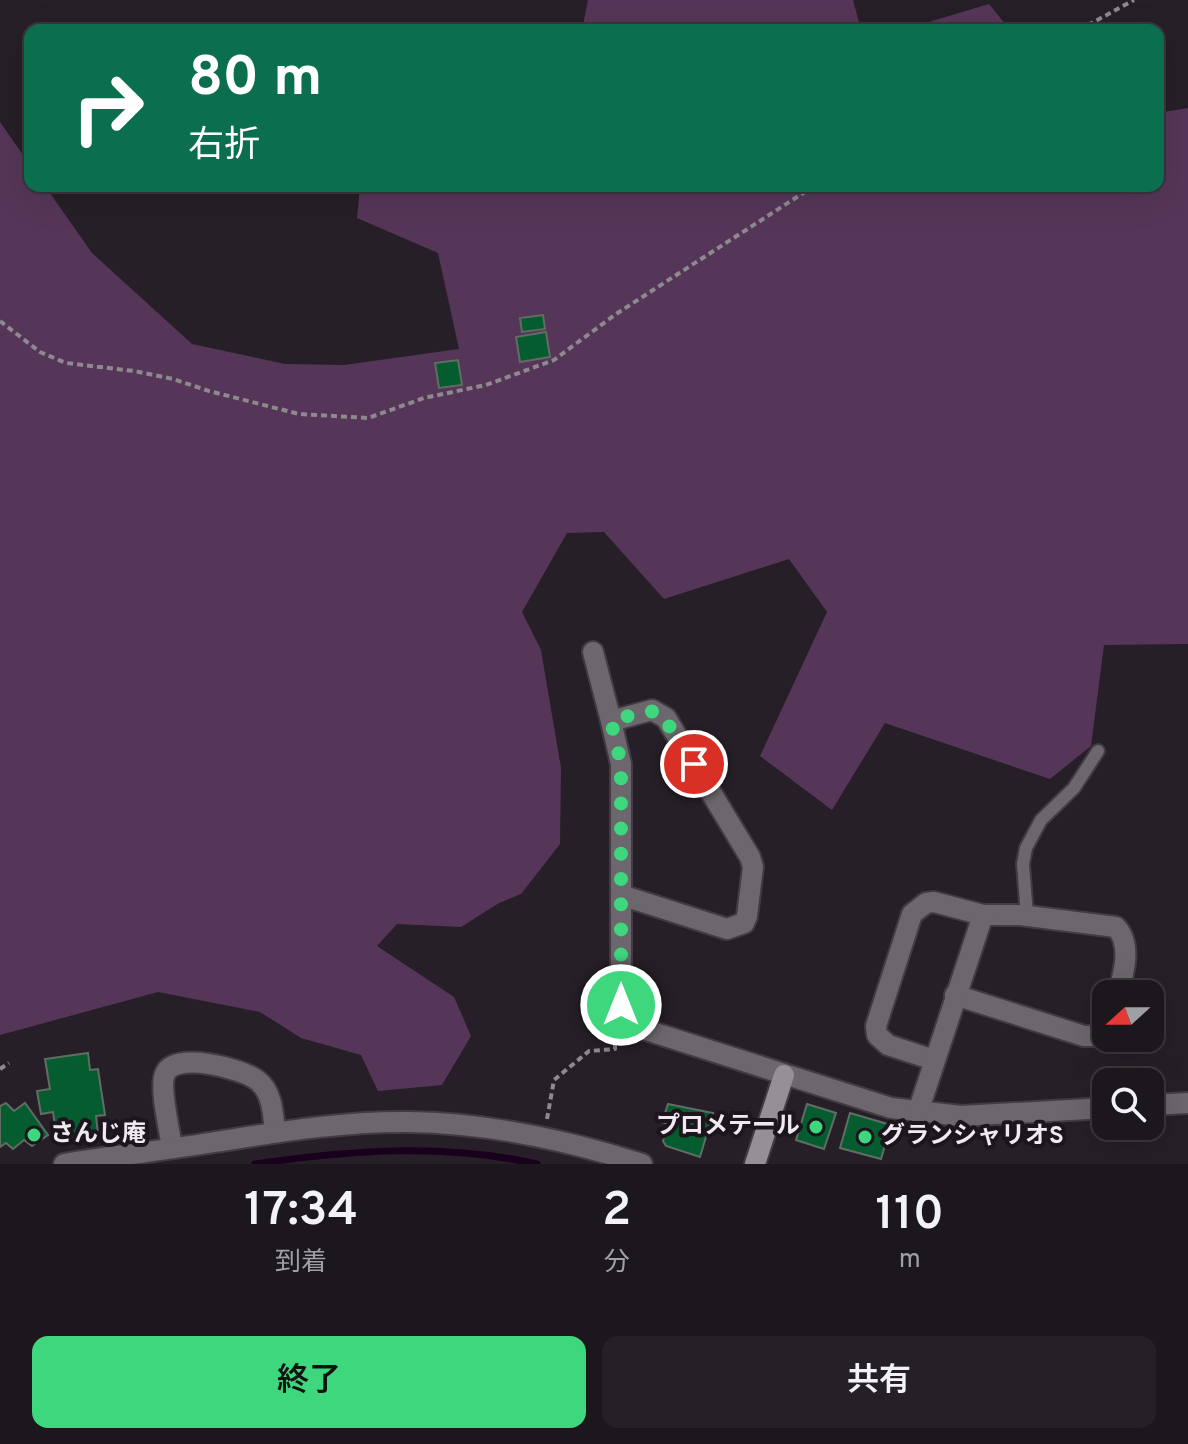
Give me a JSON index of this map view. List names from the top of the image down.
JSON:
{
  "places": ["プロメテール", "さんじ庵", "グランシャリオS"],
  "north": "left",
  "page": {
    "turn": ["80 m", "右折"],
    "eta": [
      "17:34",
      "到着",
      "2",
      "分",
      "110",
      "m"
    ],
    "buttons": ["終了", "共有"]
  }
}
